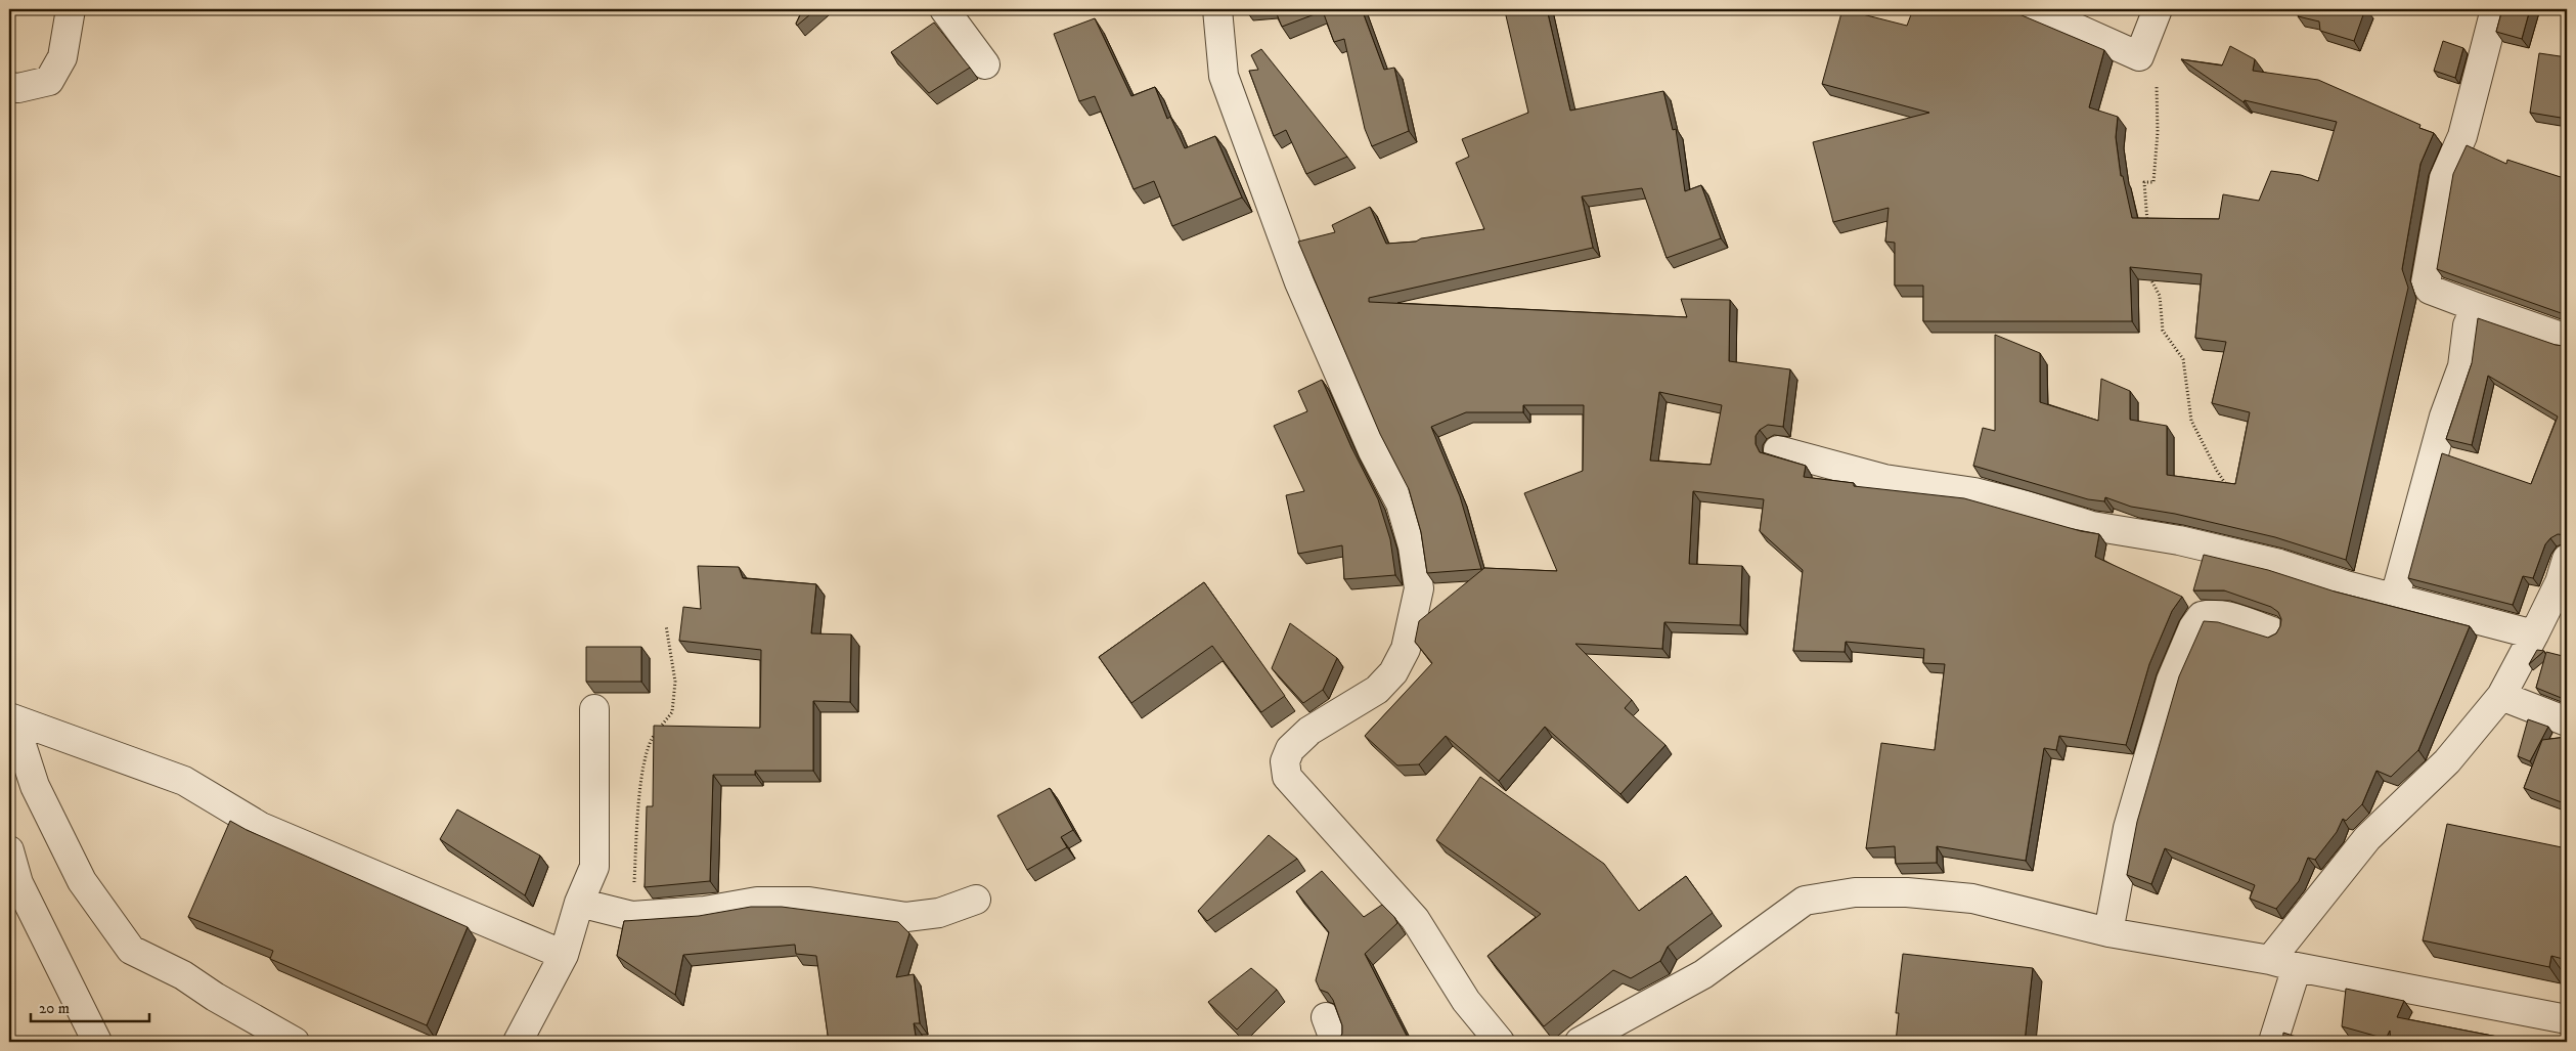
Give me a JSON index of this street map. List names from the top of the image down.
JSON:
{
  "scale_bar": "20 m"
}
